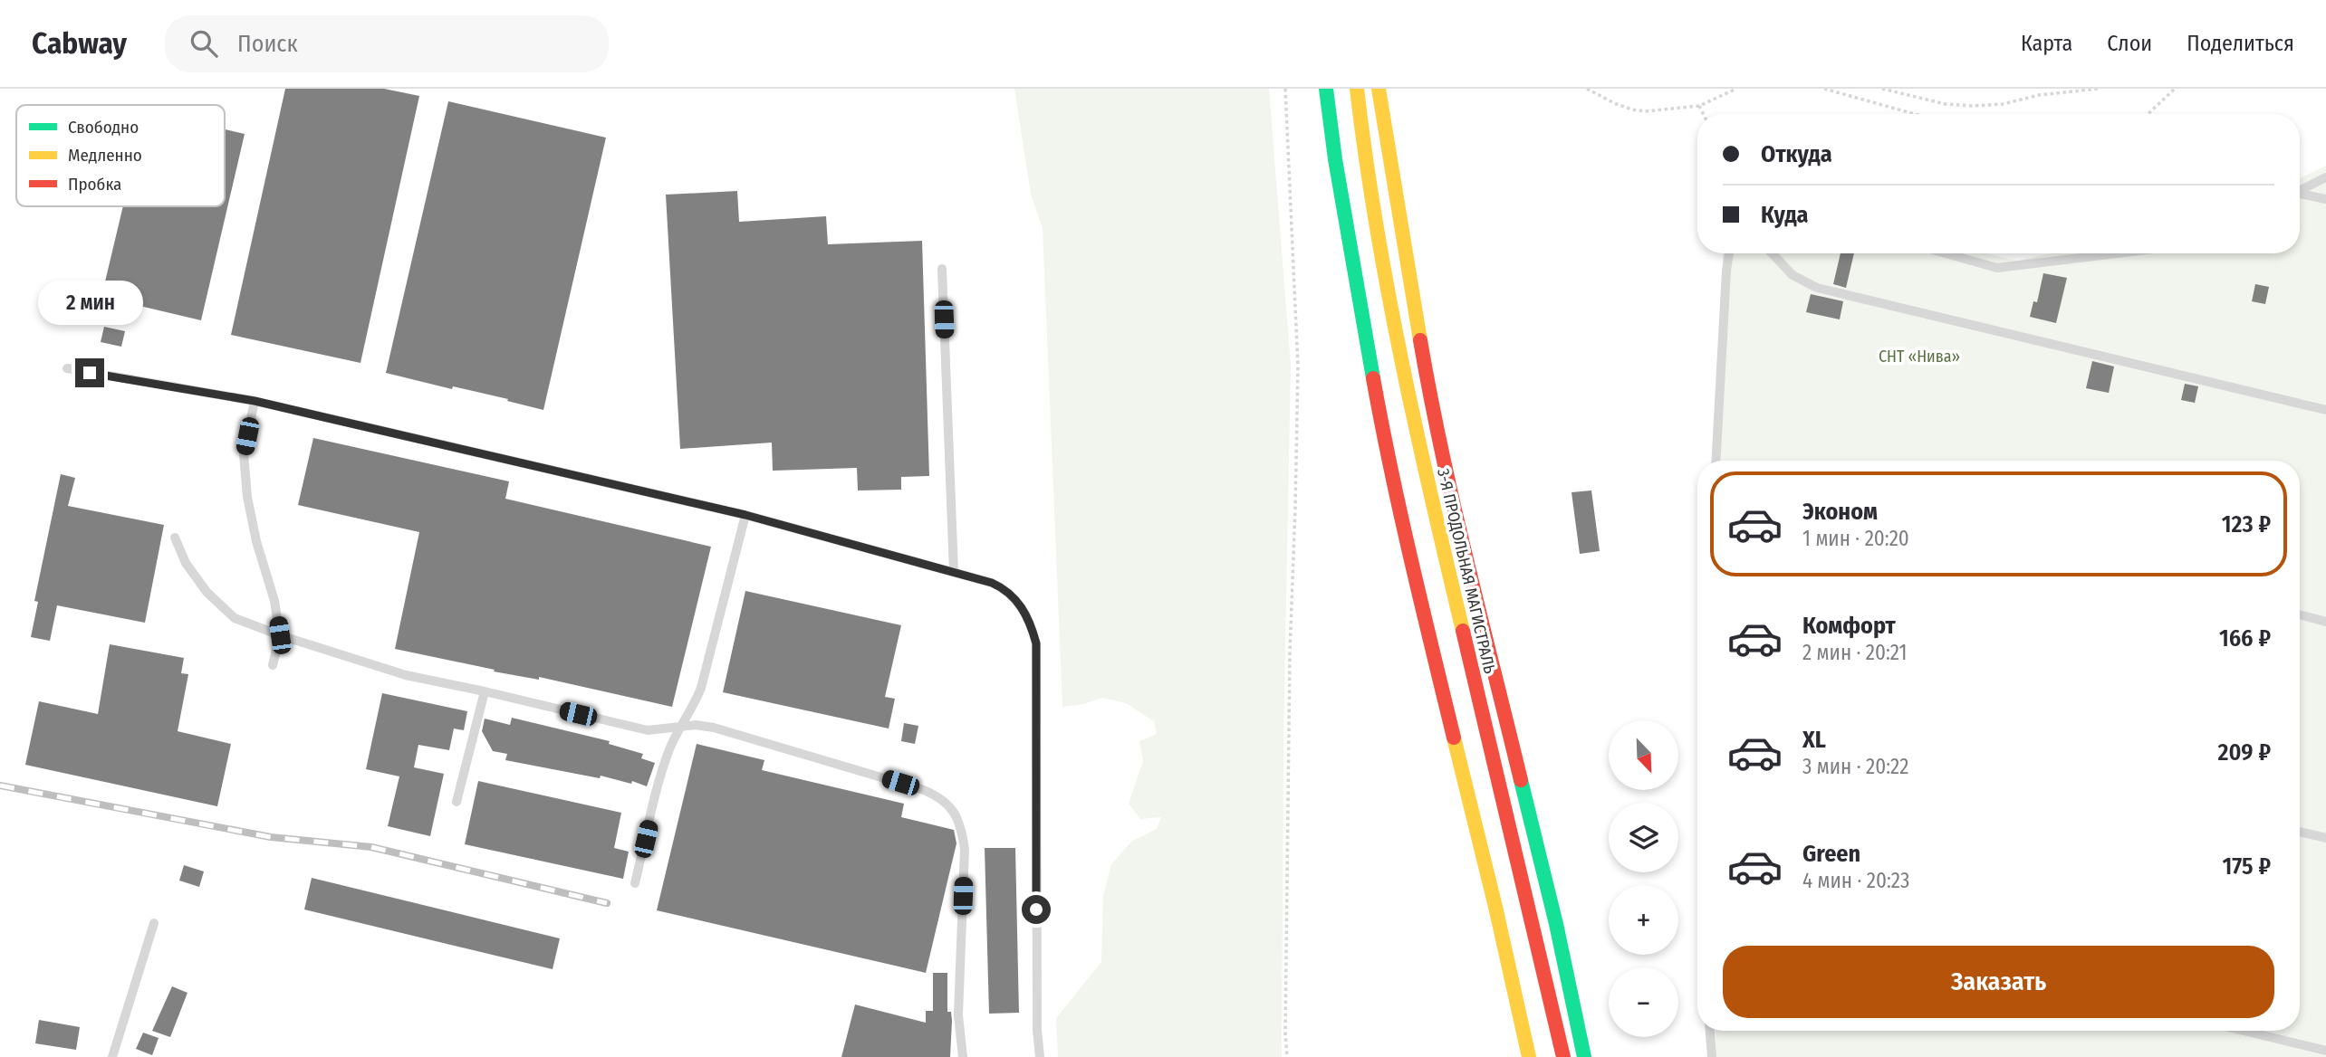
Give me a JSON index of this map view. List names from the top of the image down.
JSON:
{
  "streets": {
    "main road": ["3-Я ПРОДОЛЬНАЯ МАГИСТРАЛЬ"]
  },
  "parks": ["СНТ «Нива»"],
  "legend": ["Свободно", "Медленно", "Пробка"],
  "north": "bottom right",
  "page": {
    "header": "Cabway",
    "search": "Поиск",
    "nav": ["Карта", "Слои", "Поделиться"],
    "banner": ["Откуда", "Куда"],
    "bubble": "2 мин",
    "list": [
      {
        "name": "Эконом",
        "note": "1 мин · 20:20",
        "value": "123 ₽"
      },
      {
        "name": "Комфорт",
        "note": "2 мин · 20:21",
        "value": "166 ₽"
      },
      {
        "name": "XL",
        "note": "3 мин · 20:22",
        "value": "209 ₽"
      },
      {
        "name": "Green",
        "note": "4 мин · 20:23",
        "value": "175 ₽"
      }
    ],
    "map_buttons": ["+", "−"],
    "buttons": "Заказать"
  }
}
